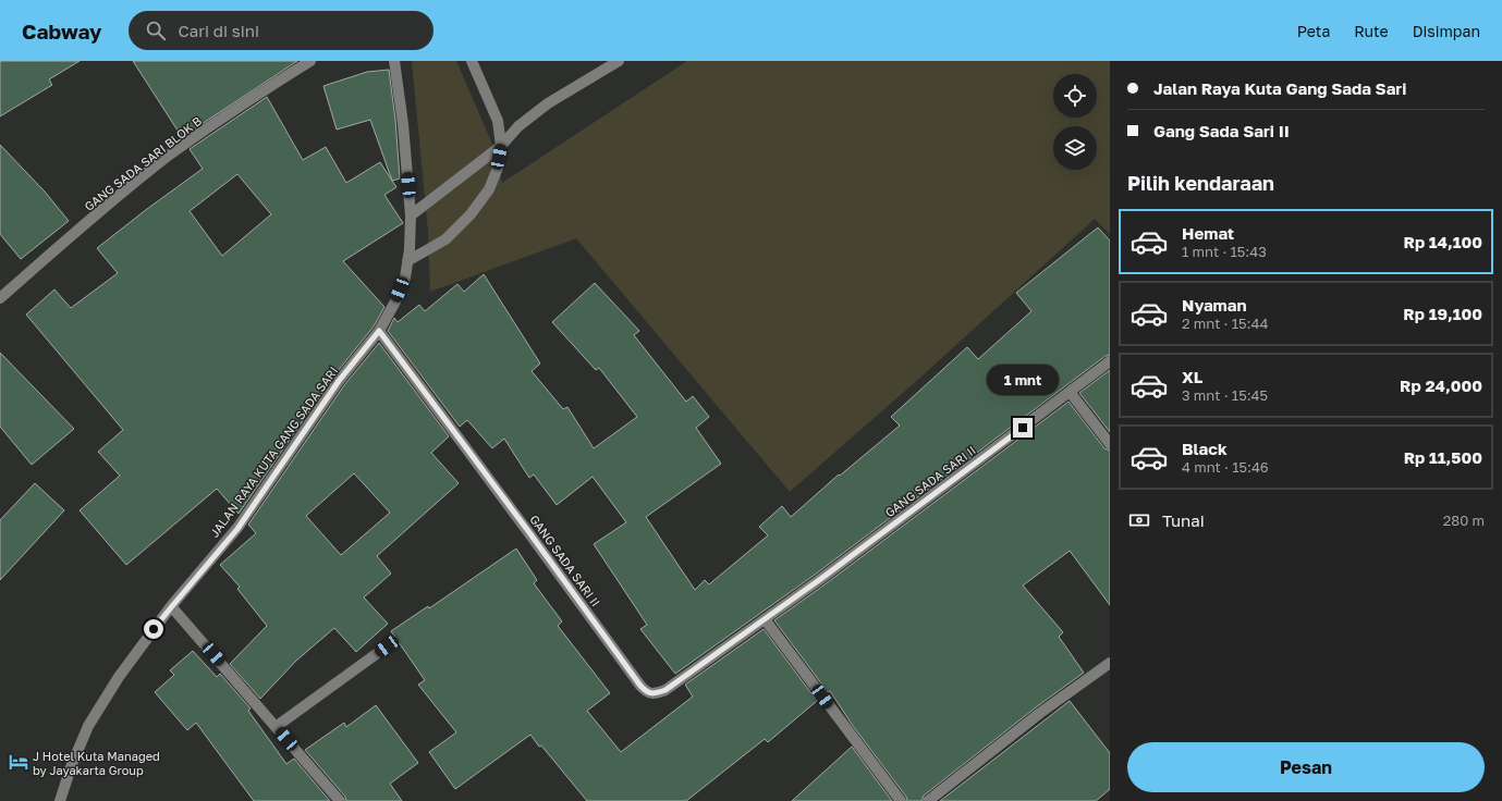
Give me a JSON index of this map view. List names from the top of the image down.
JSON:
{
  "streets": {
    "street": ["GANG SADA SARI BLOK B", "JALAN RAYA KUTA GANG SADA SARI", "GANG SADA SARI II"]
  },
  "crossings": [
    ["JALAN RAYA KUTA GANG SADA SARI", "GANG SADA SARI II"]
  ],
  "places": {
    "hotel": ["J Hotel Kuta Managed by Jayakarta Group"]
  },
  "page": {
    "header": "Cabway",
    "search": "Cari di sini",
    "nav": ["Peta", "Rute", "Disimpan"],
    "banner": ["Jalan Raya Kuta Gang Sada Sari", "Gang Sada Sari II"],
    "heading": "Pilih kendaraan",
    "list": [
      {
        "name": "Hemat",
        "note": "1 mnt · 15:43",
        "value": "Rp 14,100"
      },
      {
        "name": "Nyaman",
        "note": "2 mnt · 15:44",
        "value": "Rp 19,100"
      },
      {
        "name": "XL",
        "note": "3 mnt · 15:45",
        "value": "Rp 24,000"
      },
      {
        "name": "Black",
        "note": "4 mnt · 15:46",
        "value": "Rp 11,500"
      }
    ],
    "bubble": "1 mnt",
    "pay": ["Tunai", "280 m"],
    "buttons": "Pesan"
  }
}
